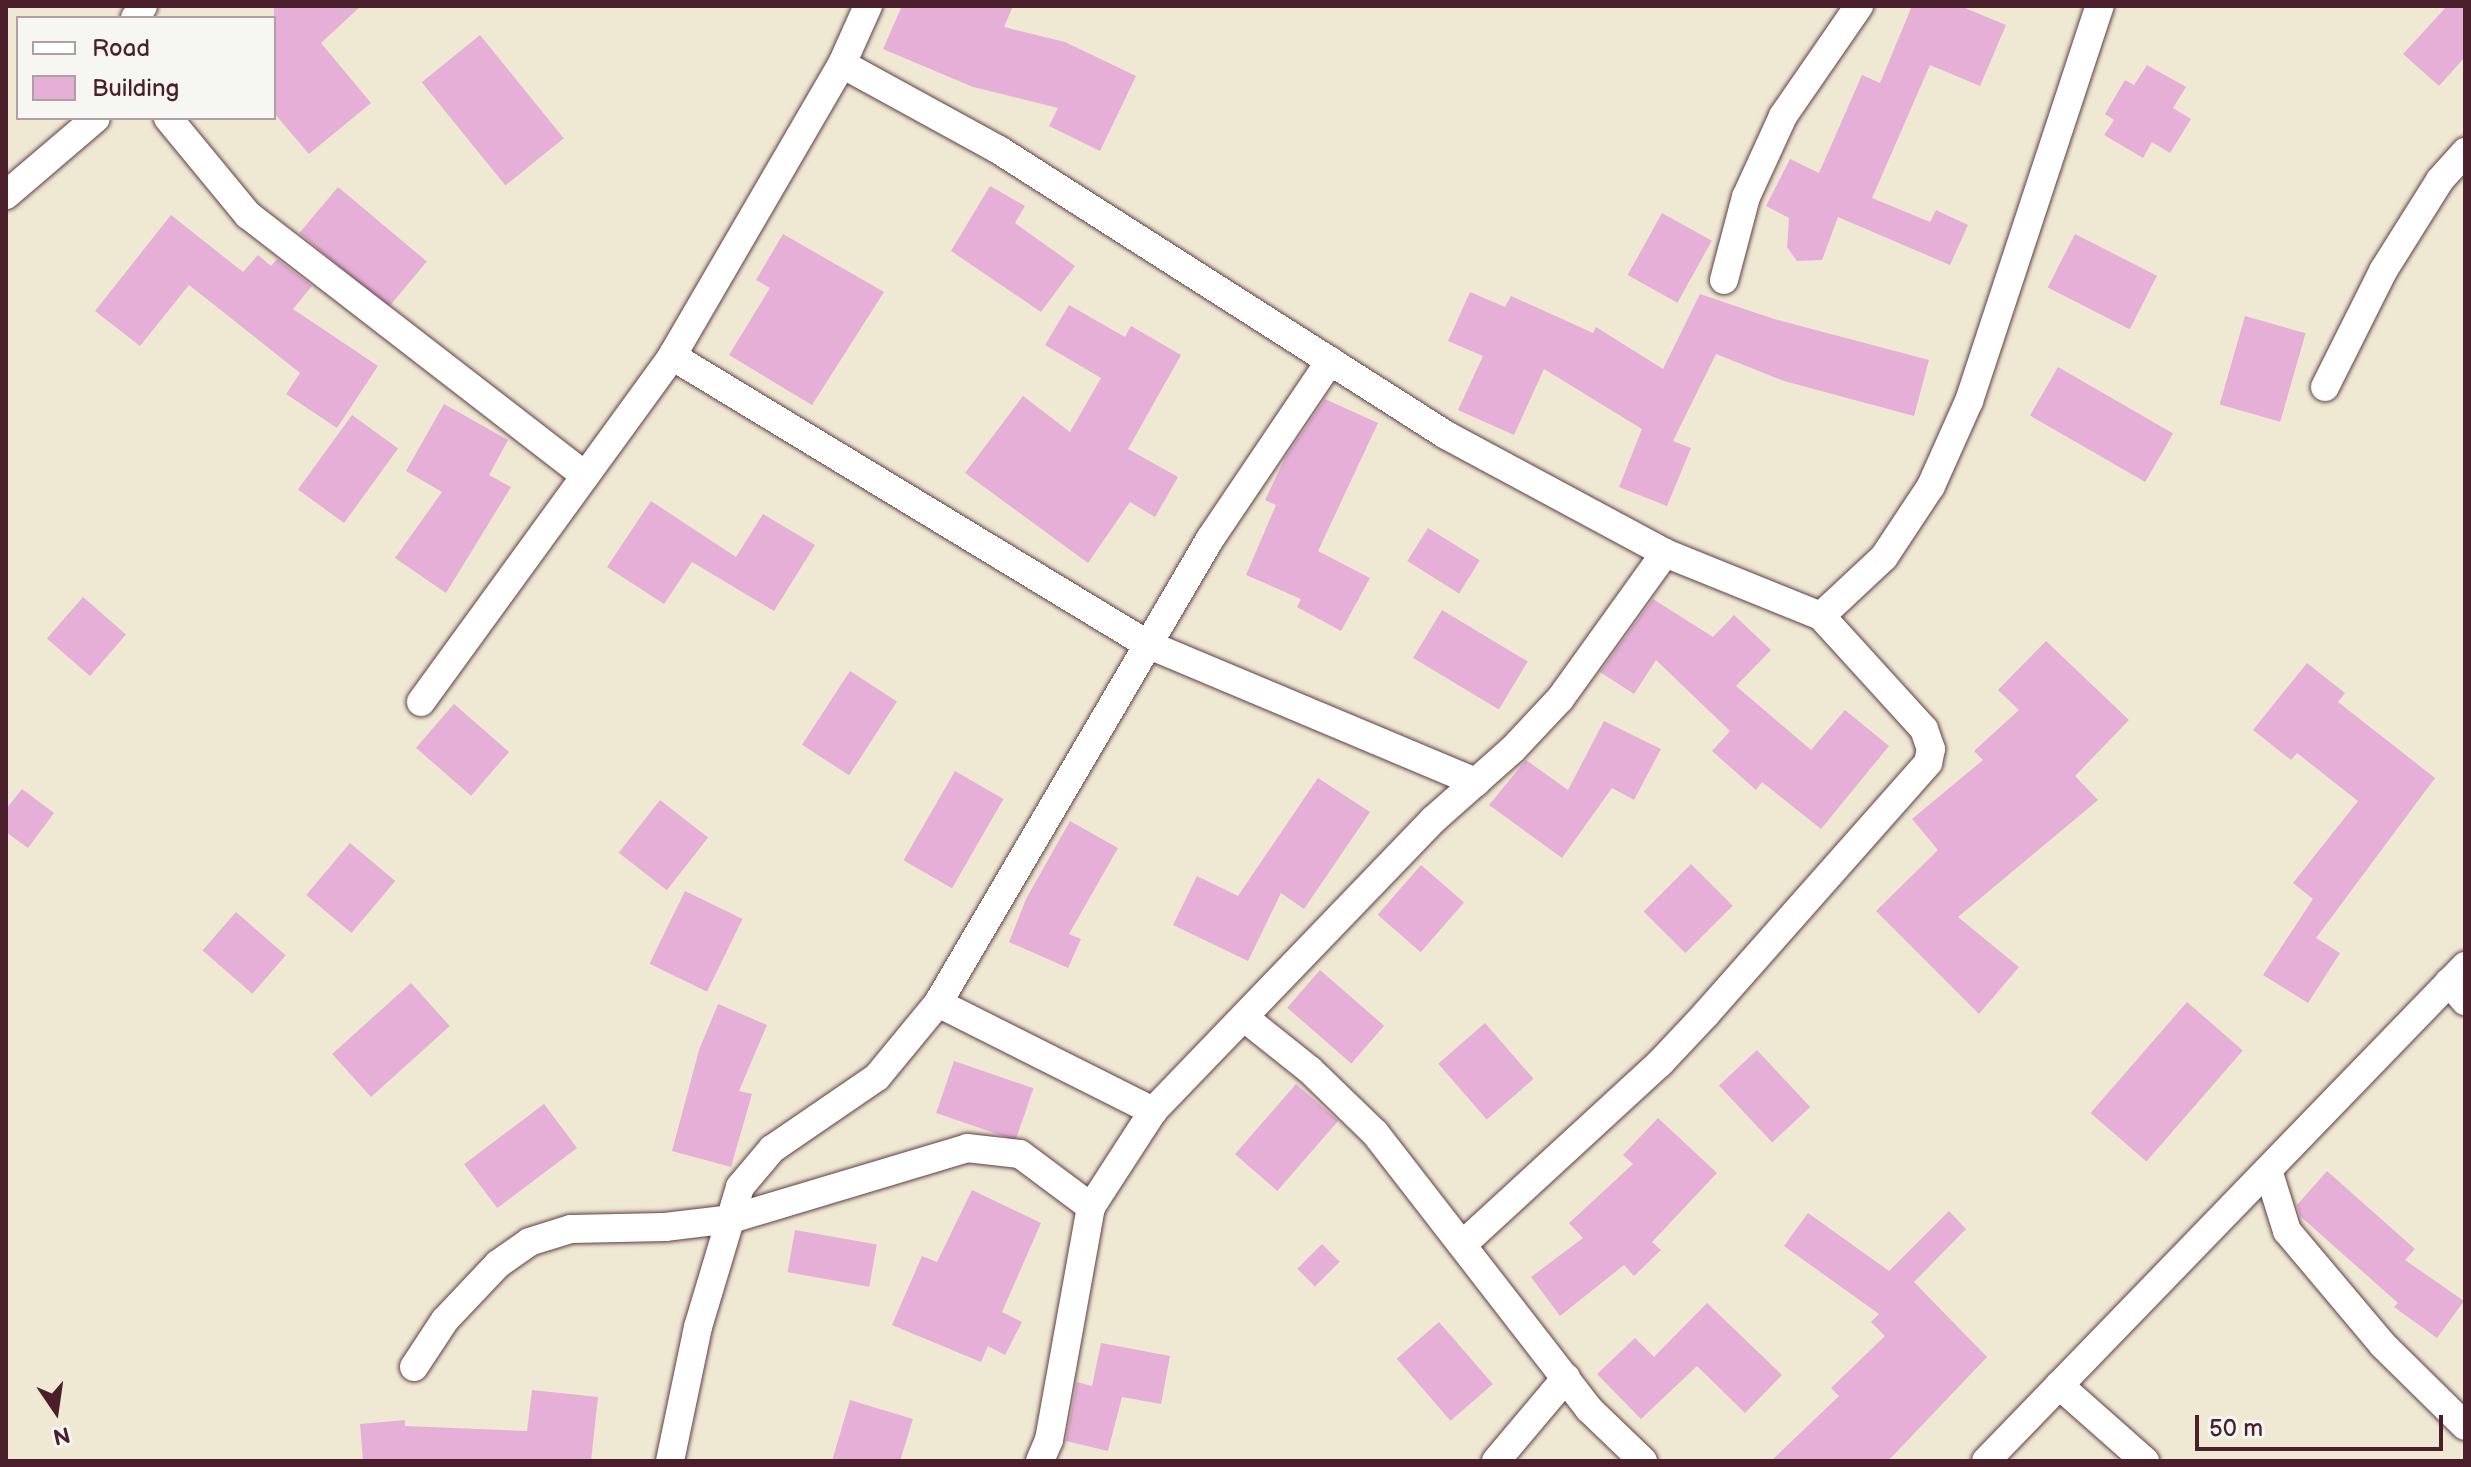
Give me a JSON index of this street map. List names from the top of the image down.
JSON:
{
  "legend": ["Road", "Building"],
  "scale_bar": "50 m",
  "north": "bottom"
}
